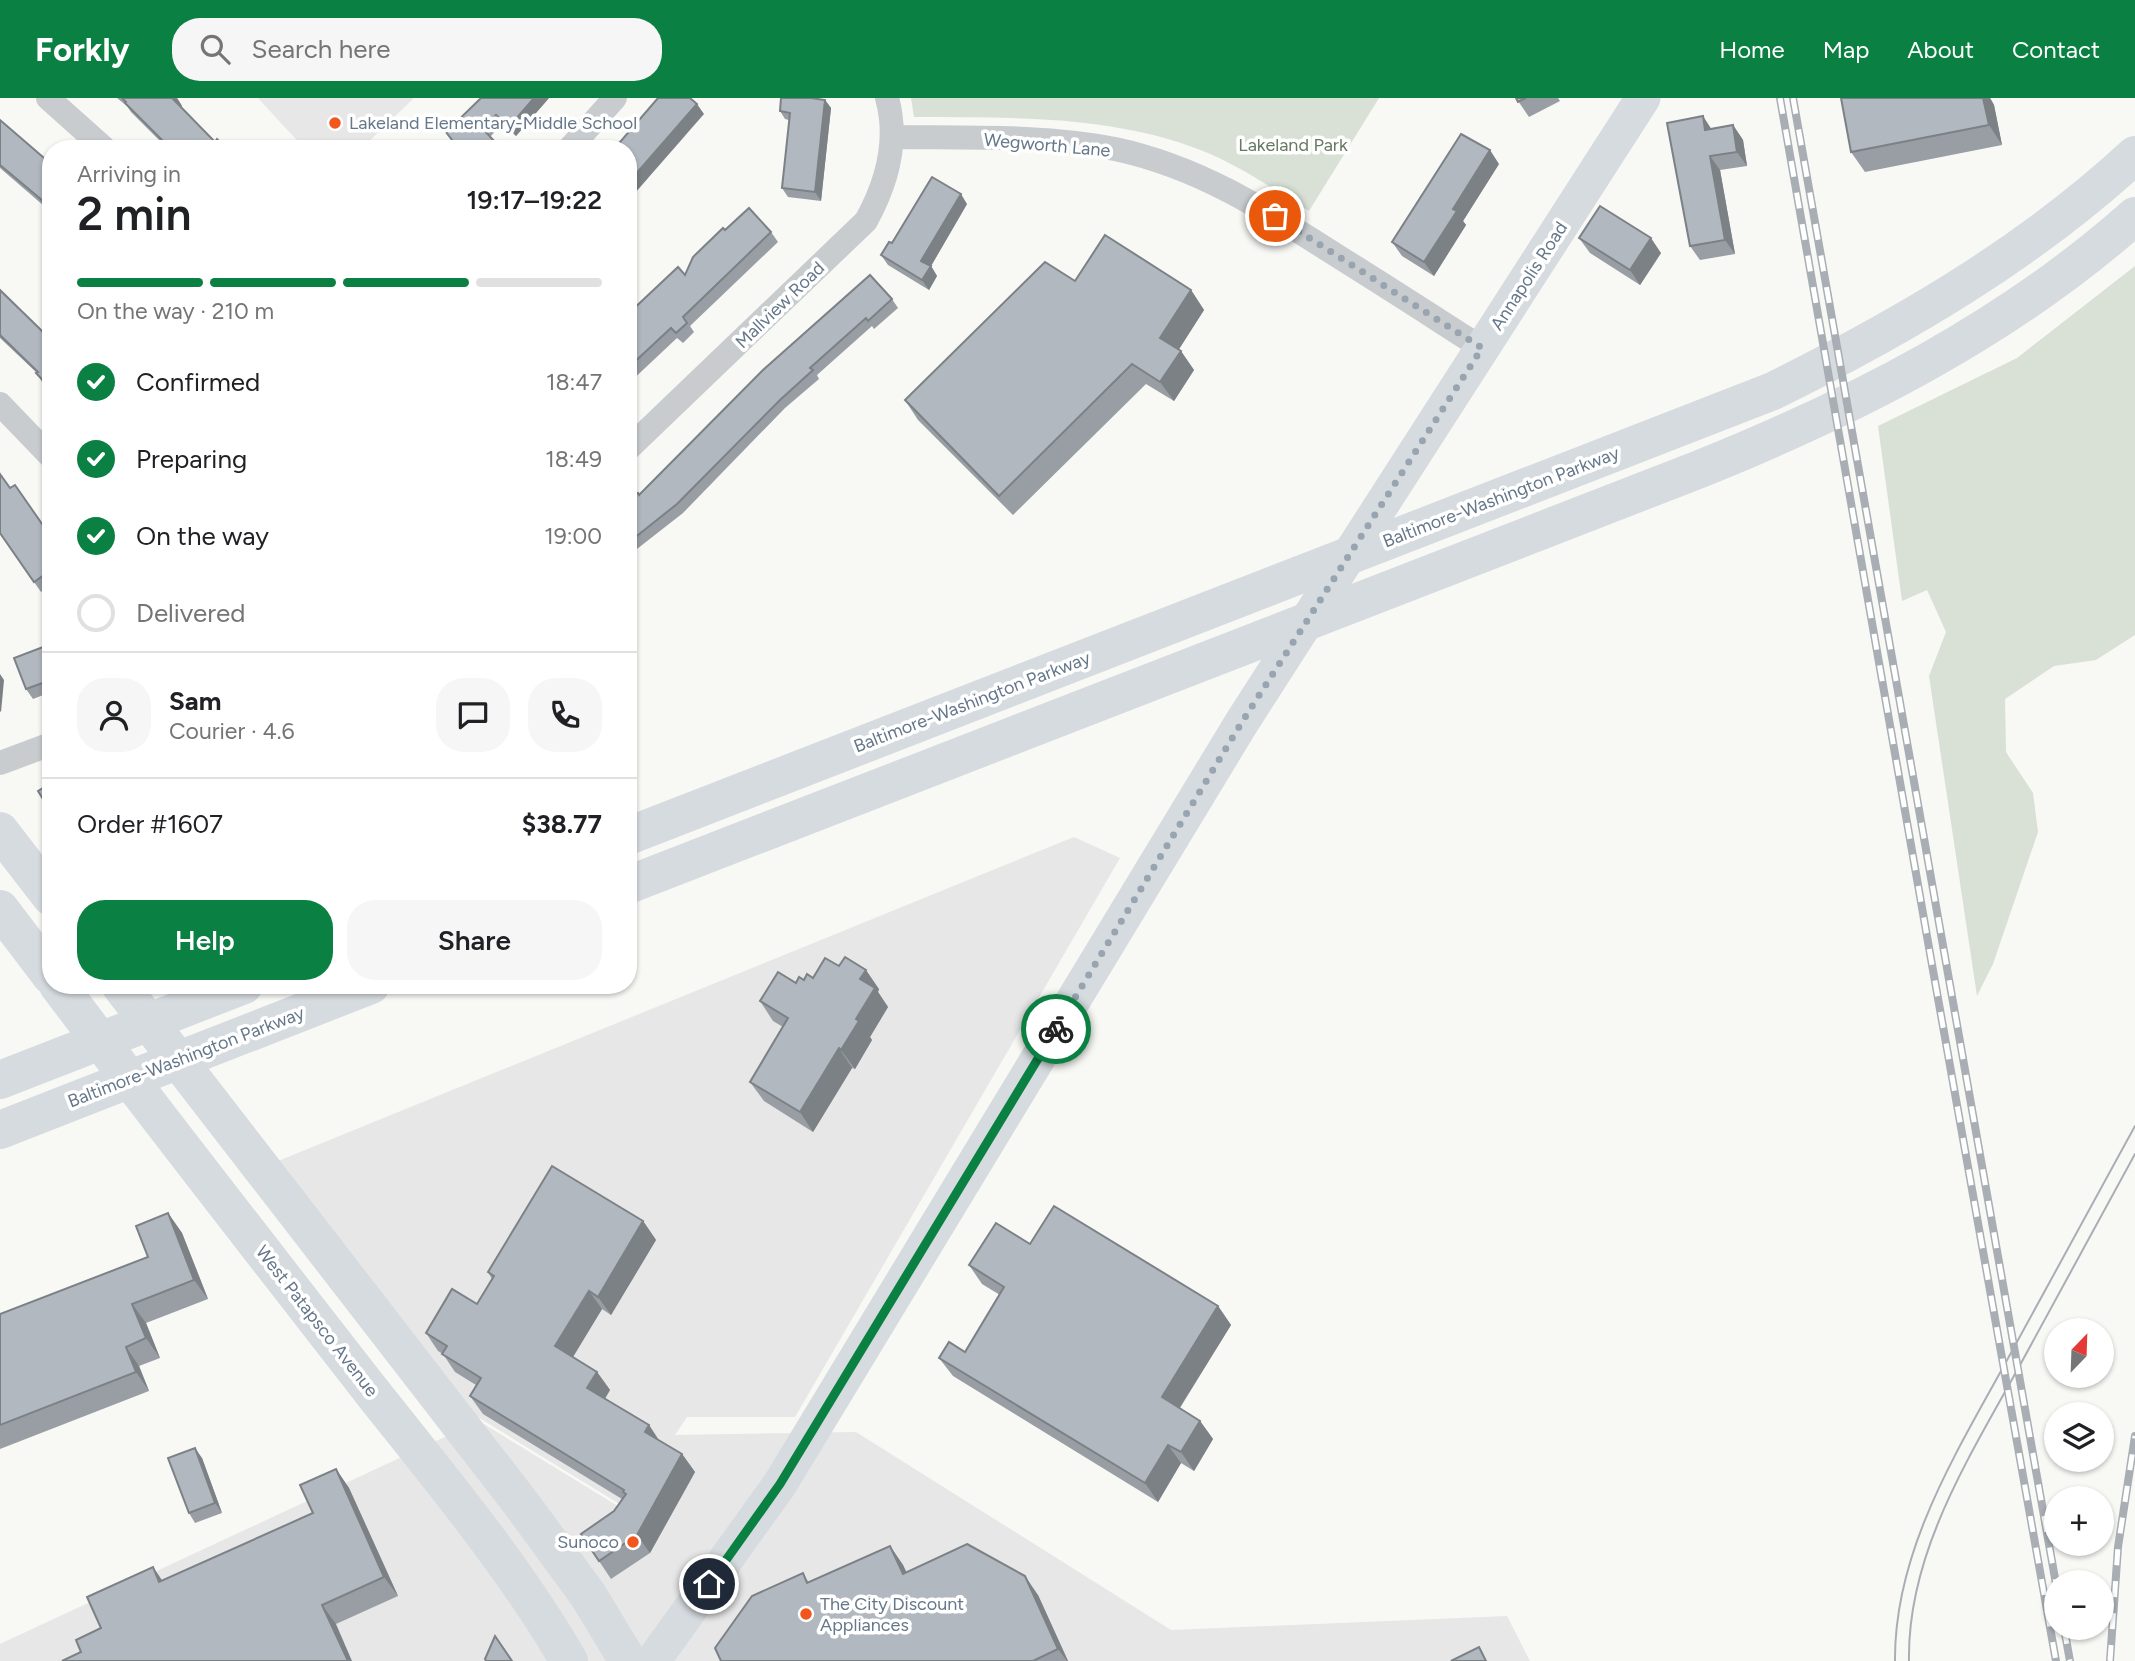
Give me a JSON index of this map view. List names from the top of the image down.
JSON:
{
  "streets": {
    "main road": ["Annapolis Road", "Baltimore-Washington Parkway", "West Patapsco Avenue"],
    "street": ["Wegworth Lane", "Mallview Road"]
  },
  "crossings": [
    ["Wegworth Lane", "Annapolis Road"],
    ["Wegworth Lane", "Mallview Road"]
  ],
  "parks": ["Lakeland Park"],
  "places": ["Lakeland Elementary-Middle School", "Sunoco", "The City Discount Appliances"],
  "north": "top right",
  "page": {
    "header": "Forkly",
    "search": "Search here",
    "nav": [
      "Home",
      "Map",
      "About",
      "Contact"
    ],
    "heading": ["2 min", "Arriving in", "19:17–19:22"],
    "panel": [
      "Sam",
      "Courier · 4.6",
      "Order #1607",
      "$38.77"
    ],
    "bar": "On the way · 210 m",
    "list": [
      ["Confirmed", "18:47"],
      ["Preparing", "18:49"],
      ["On the way", "19:00"],
      "Delivered"
    ],
    "buttons": ["Help", "Share"],
    "map_buttons": ["+", "−"]
  }
}
